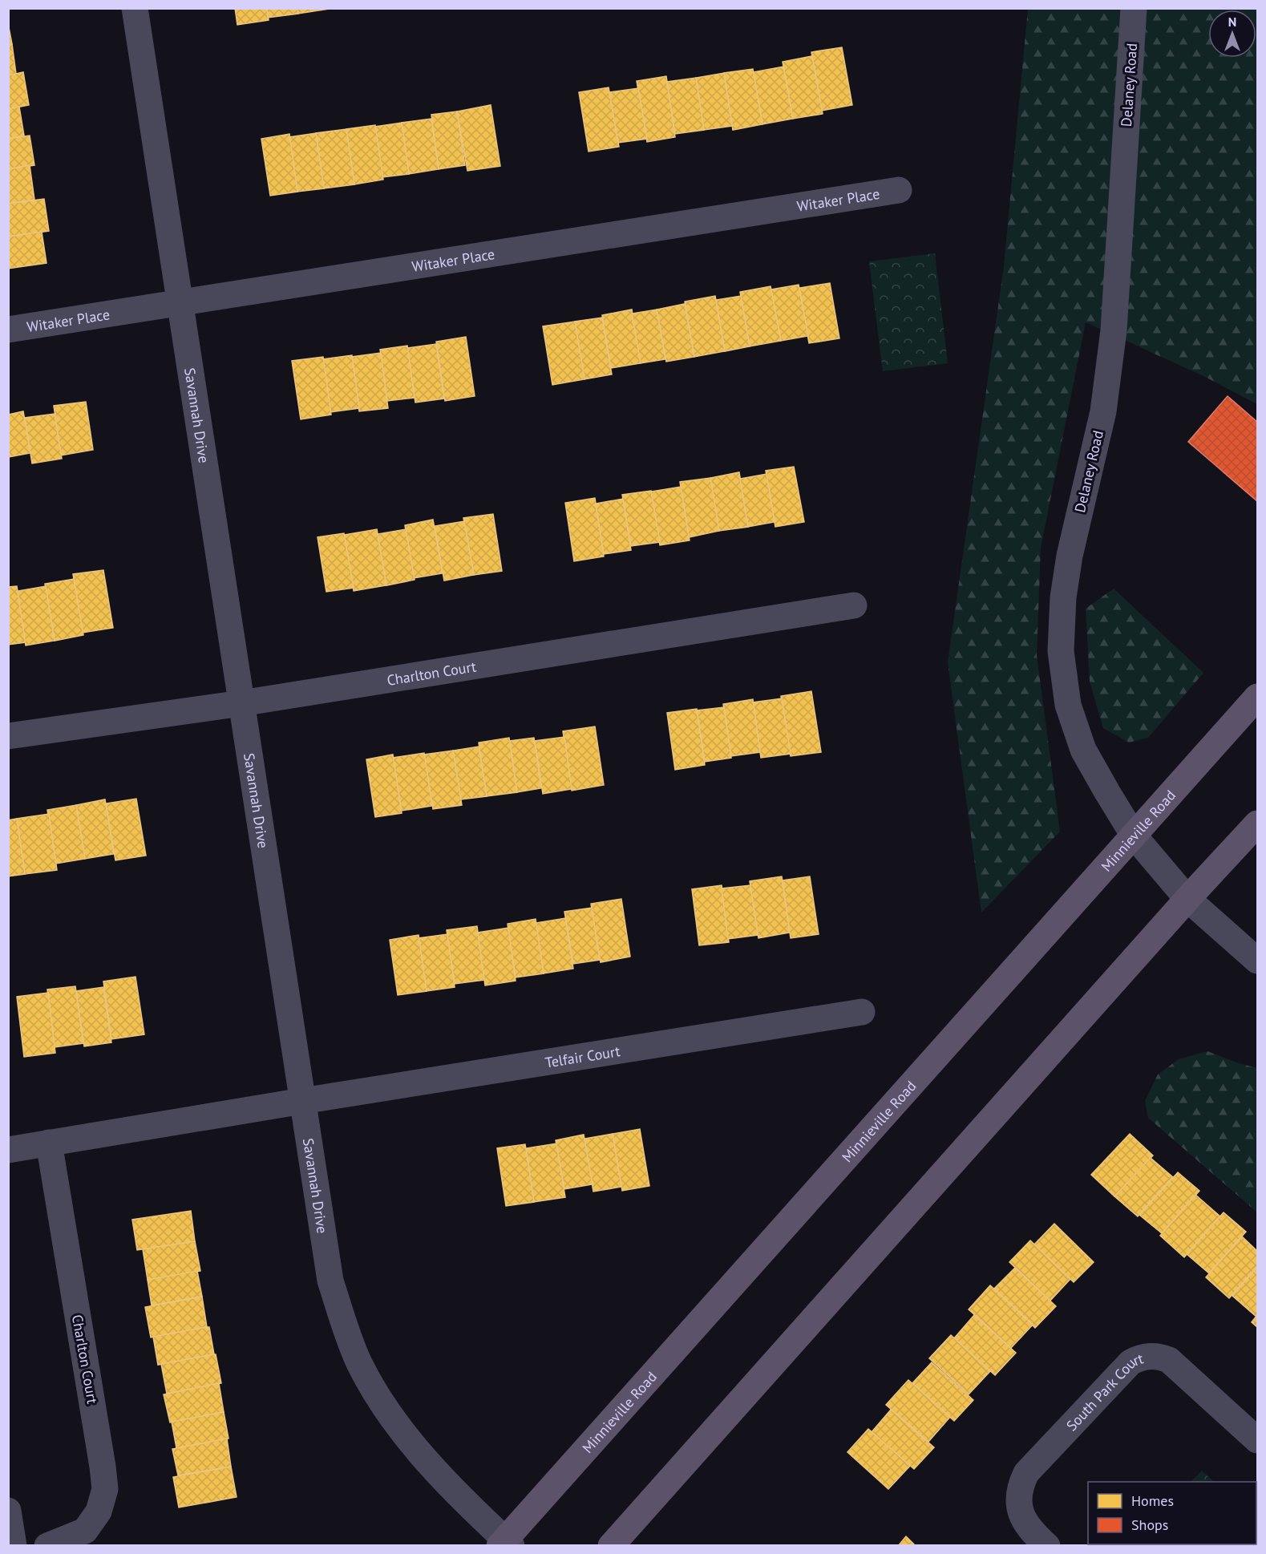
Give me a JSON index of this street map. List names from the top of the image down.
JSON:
{
  "streets": {
    "main road": ["Minnieville Road"],
    "street": [
      "Delaney Road",
      "Witaker Place",
      "Savannah Drive",
      "Charlton Court",
      "Telfair Court",
      "South Park Court"
    ]
  },
  "crossings": [
    ["Delaney Road", "Minnieville Road"],
    ["Witaker Place", "Savannah Drive"],
    ["Savannah Drive", "Charlton Court"],
    ["Savannah Drive", "Minnieville Road"],
    ["Savannah Drive", "Telfair Court"]
  ],
  "legend": ["Homes", "Shops"],
  "north": "top"
}
